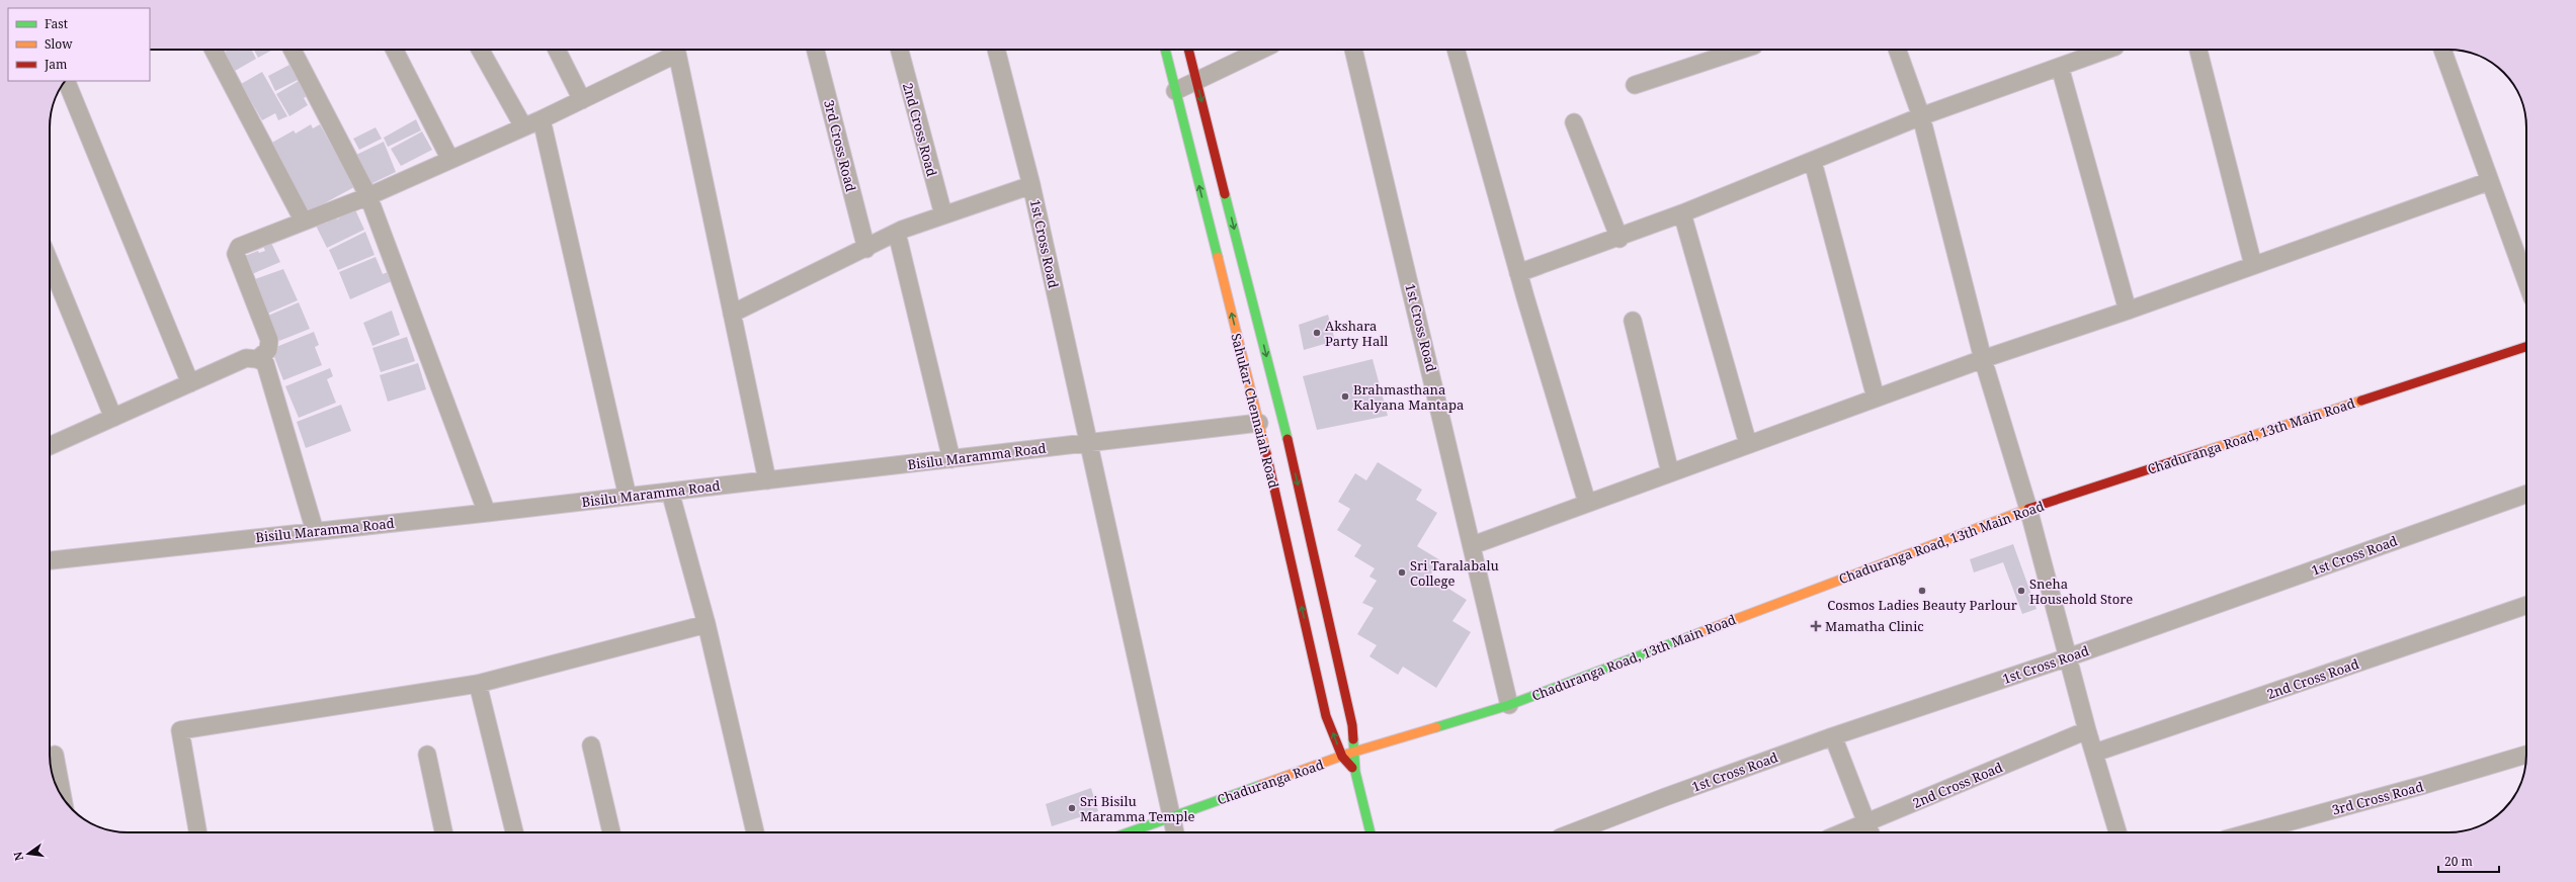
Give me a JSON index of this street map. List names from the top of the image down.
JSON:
{
  "streets": {
    "street": [
      "2nd Cross Road",
      "3rd Cross Road",
      "1st Cross Road",
      "Sahukar Chennaiah Road",
      "Chaduranga Road, 13th Main Road",
      "Bisilu Maramma Road",
      "Chaduranga Road"
    ]
  },
  "crossings": [
    ["1st Cross Road", "Chaduranga Road, 13th Main Road"],
    ["1st Cross Road", "Bisilu Maramma Road"],
    ["1st Cross Road", "Chaduranga Road"],
    ["Sahukar Chennaiah Road", "Chaduranga Road, 13th Main Road"],
    ["Sahukar Chennaiah Road", "Bisilu Maramma Road"],
    ["Sahukar Chennaiah Road", "Chaduranga Road"],
    ["Chaduranga Road, 13th Main Road", "Chaduranga Road"]
  ],
  "places": {
    "other": [
      "Akshara Party Hall",
      "Brahmasthana Kalyana Mantapa",
      "Sri Taralabalu College",
      "Cosmos Ladies Beauty Parlour",
      "Sneha Household Store",
      "Sri Bisilu Maramma Temple"
    ],
    "health": ["Mamatha Clinic"]
  },
  "legend": ["Fast", "Slow", "Jam"],
  "scale_bar": "20 m",
  "north": "left"
}
